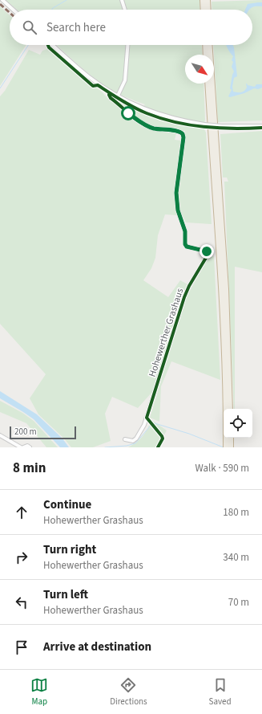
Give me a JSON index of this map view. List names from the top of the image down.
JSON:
{
  "streets": {
    "street": ["Hohewerther Grashaus"]
  },
  "scale_bar": "200 m",
  "north": "bottom right",
  "page": {
    "search": "Search here",
    "scale": "200 m",
    "heading": ["8 min", "Walk · 590 m"],
    "list": [
      ["Continue", "Hohewerther Grashaus", "180 m"],
      ["Turn right", "Hohewerther Grashaus", "340 m"],
      ["Turn left", "Hohewerther Grashaus", "70 m"],
      "Arrive at destination"
    ],
    "nav": ["Map", "Directions", "Saved"]
  }
}
